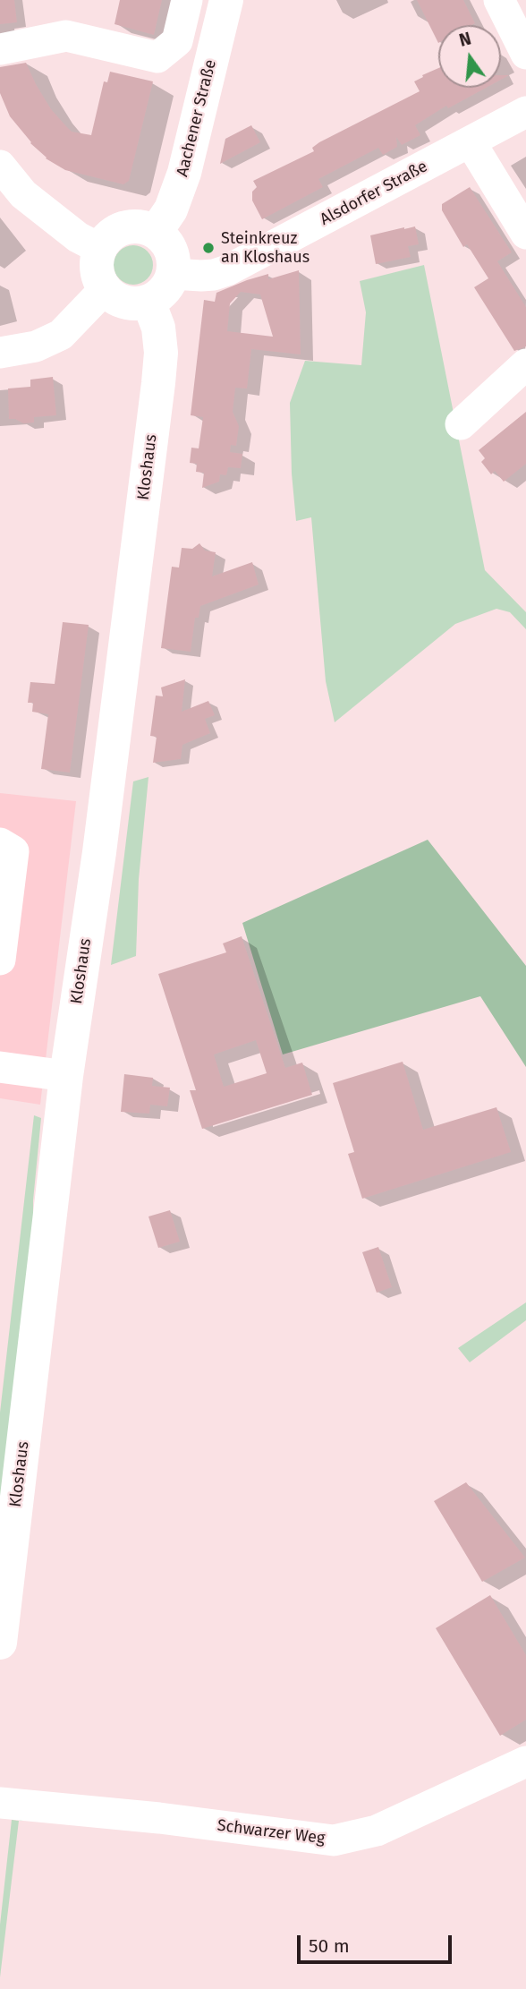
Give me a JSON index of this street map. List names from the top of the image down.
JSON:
{
  "streets": {
    "main road": ["Aachener Straße", "Kloshaus"],
    "street": ["Alsdorfer Straße", "Schwarzer Weg"]
  },
  "crossings": [
    ["Aachener Straße", "Alsdorfer Straße"],
    ["Aachener Straße", "Kloshaus"],
    ["Alsdorfer Straße", "Kloshaus"]
  ],
  "places": ["Steinkreuz an Kloshaus"],
  "scale_bar": "50 m",
  "north": "top"
}
